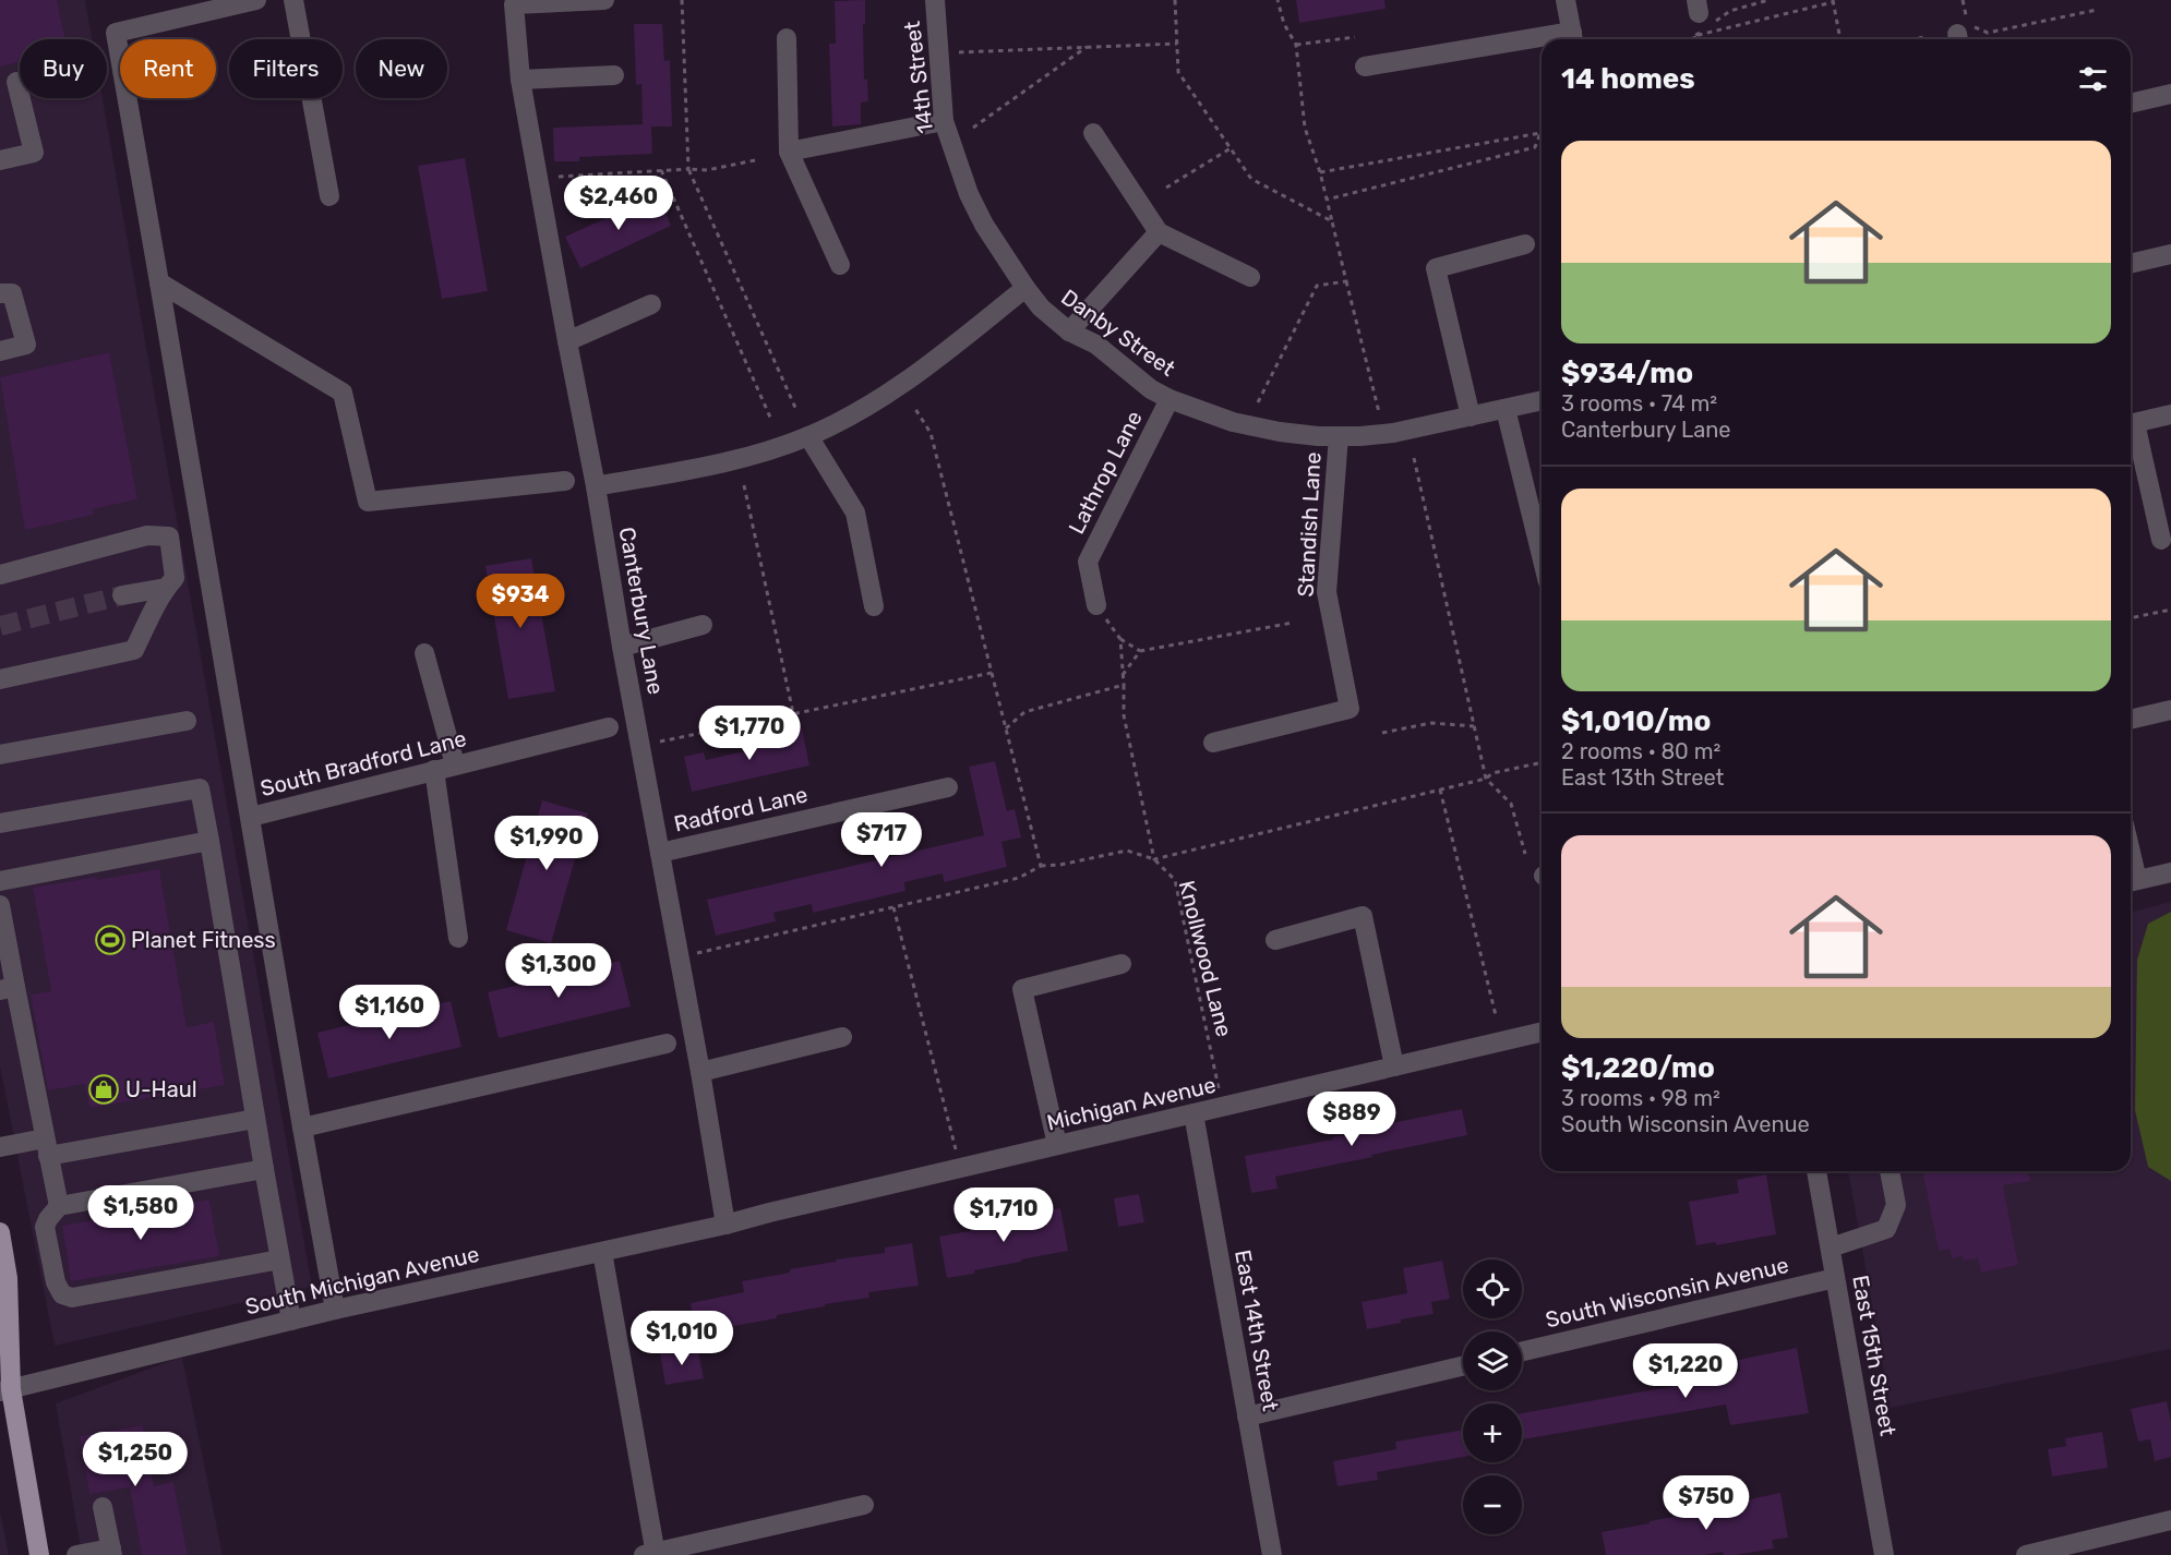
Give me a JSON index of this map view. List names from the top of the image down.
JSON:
{
  "streets": {
    "street": [
      "14th Street",
      "Danby Street",
      "Lathrop Lane",
      "Standish Lane",
      "Canterbury Lane",
      "South Bradford Lane",
      "Radford Lane",
      "Michigan Avenue",
      "South Michigan Avenue",
      "South Wisconsin Avenue",
      "East 14th Street",
      "East 15th Street"
    ],
    "path": ["Knollwood Lane"]
  },
  "crossings": [
    ["14th Street", "Danby Street"],
    ["Danby Street", "Lathrop Lane"],
    ["Danby Street", "Standish Lane"],
    ["Canterbury Lane", "Radford Lane"],
    ["Canterbury Lane", "Knollwood Lane"],
    ["Canterbury Lane", "Michigan Avenue"],
    ["Canterbury Lane", "South Michigan Avenue"],
    ["Knollwood Lane", "Michigan Avenue"],
    ["Michigan Avenue", "South Michigan Avenue"],
    ["Michigan Avenue", "East 14th Street"],
    ["South Wisconsin Avenue", "East 15th Street"]
  ],
  "places": {
    "sports": ["Planet Fitness"],
    "shop": ["U-Haul"]
  },
  "page": {
    "chip": [
      "Buy",
      "Rent",
      "Filters",
      "New"
    ],
    "heading": "14 homes",
    "list": [
      {
        "name": "$934/mo",
        "note": "3 rooms · 74 m² · Canterbury Lane"
      },
      {
        "name": "$1,010/mo",
        "note": "2 rooms · 80 m² · East 13th Street"
      },
      {
        "name": "$1,220/mo",
        "note": "3 rooms · 98 m² · South Wisconsin Avenue"
      }
    ],
    "price": [
      "$2,460",
      "$934",
      "$1,770",
      "$717",
      "$1,990",
      "$1,300",
      "$1,160",
      "$889",
      "$1,580",
      "$1,710",
      "$1,010",
      "$1,220",
      "$1,250",
      "$750"
    ],
    "map_buttons": ["+", "−"]
  }
}
